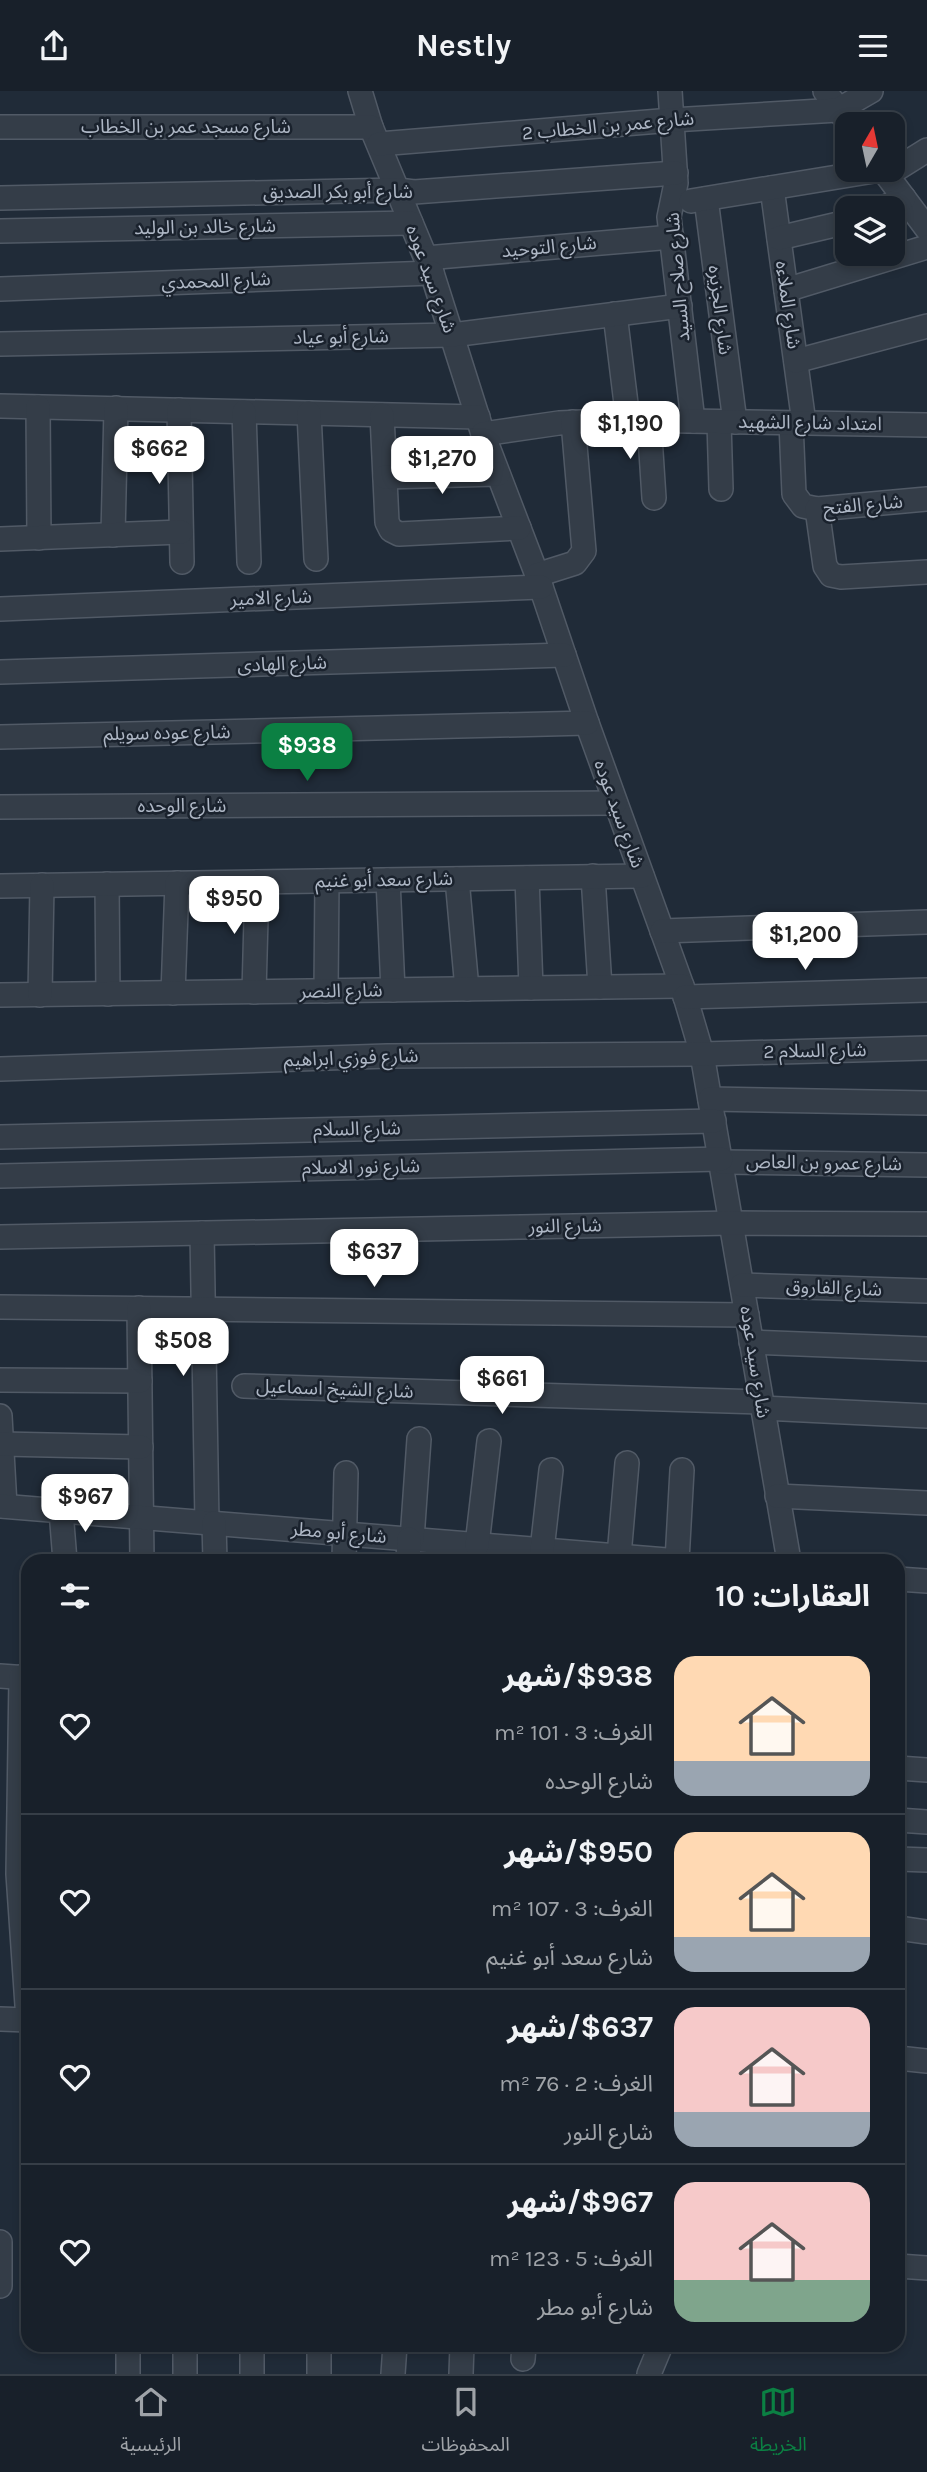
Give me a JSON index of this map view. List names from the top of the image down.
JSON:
{
  "streets": {
    "street": [
      "شارع عمر بن الخطاب 2",
      "شارع مسجد عمر بن الخطاب",
      "شارع أبو بكر الصديق",
      "شارع خالد بن الوليد",
      "شارع التوحيد",
      "شارع صلاح السيد",
      "شارع سيد عوده",
      "شارع المحمدي",
      "شارع الملاءه",
      "شارع الجزيره",
      "شارع أبو عياد",
      "امتداد شارع الشهيد",
      "شارع الفتح",
      "شارع الامير",
      "شارع الهادى",
      "شارع عوده سويلم",
      "شارع الوحده",
      "شارع سعد أبو غنيم",
      "شارع النصر",
      "شارع السلام 2",
      "شارع فوزي ابراهيم",
      "شارع السلام",
      "شارع عمرو بن العاص",
      "شارع نور الاسلام",
      "شارع النور",
      "شارع الفاروق",
      "شارع الشيخ اسماعيل",
      "شارع أبو مطر"
    ]
  },
  "crossings": [
    ["شارع عمر بن الخطاب 2", "شارع مسجد عمر بن الخطاب"],
    ["شارع عمر بن الخطاب 2", "شارع صلاح السيد"],
    ["شارع عمر بن الخطاب 2", "شارع سيد عوده"],
    ["شارع مسجد عمر بن الخطاب", "شارع سيد عوده"],
    ["شارع أبو بكر الصديق", "شارع صلاح السيد"],
    ["شارع أبو بكر الصديق", "شارع سيد عوده"],
    ["شارع خالد بن الوليد", "شارع سيد عوده"],
    ["شارع التوحيد", "شارع صلاح السيد"],
    ["شارع التوحيد", "شارع سيد عوده"],
    ["شارع التوحيد", "شارع المحمدي"],
    ["شارع صلاح السيد", "شارع أبو عياد"],
    ["شارع صلاح السيد", "امتداد شارع الشهيد"],
    ["شارع سيد عوده", "شارع المحمدي"],
    ["شارع سيد عوده", "شارع أبو عياد"],
    ["شارع سيد عوده", "امتداد شارع الشهيد"],
    ["شارع سيد عوده", "شارع الامير"],
    ["شارع سيد عوده", "شارع الهادى"],
    ["شارع سيد عوده", "شارع عوده سويلم"],
    ["شارع سيد عوده", "شارع الوحده"],
    ["شارع سيد عوده", "شارع سعد أبو غنيم"],
    ["شارع سيد عوده", "شارع النصر"],
    ["شارع سيد عوده", "شارع السلام 2"],
    ["شارع سيد عوده", "شارع فوزي ابراهيم"],
    ["شارع سيد عوده", "شارع السلام"],
    ["شارع سيد عوده", "شارع عمرو بن العاص"],
    ["شارع سيد عوده", "شارع نور الاسلام"],
    ["شارع سيد عوده", "شارع النور"],
    ["شارع سيد عوده", "شارع الفاروق"],
    ["شارع سيد عوده", "شارع الشيخ اسماعيل"],
    ["شارع الملاءه", "امتداد شارع الشهيد"],
    ["شارع الملاءه", "شارع الفتح"],
    ["شارع الجزيره", "امتداد شارع الشهيد"],
    ["امتداد شارع الشهيد", "شارع الفتح"],
    ["امتداد شارع الشهيد", "شارع الامير"],
    ["شارع السلام 2", "شارع فوزي ابراهيم"],
    ["شارع عمرو بن العاص", "شارع نور الاسلام"]
  ],
  "north": "top",
  "page": {
    "header": "Nestly",
    "price": [
      "$1,190",
      "$662",
      "$1,270",
      "$938",
      "$950",
      "$1,200",
      "$637",
      "$508",
      "$661",
      "$967"
    ],
    "heading": "العقارات: 10",
    "list": [
      {
        "name": "$938/شهر",
        "note": "الغرف: 3 · 101 m² · شارع الوحده"
      },
      {
        "name": "$950/شهر",
        "note": "الغرف: 3 · 107 m² · شارع سعد أبو غنيم"
      },
      {
        "name": "$637/شهر",
        "note": "الغرف: 2 · 76 m² · شارع النور"
      },
      {
        "name": "$967/شهر",
        "note": "الغرف: 5 · 123 m² · شارع أبو مطر"
      }
    ],
    "tabs": ["الخريطة", "المحفوظات", "الرئيسية"]
  }
}
